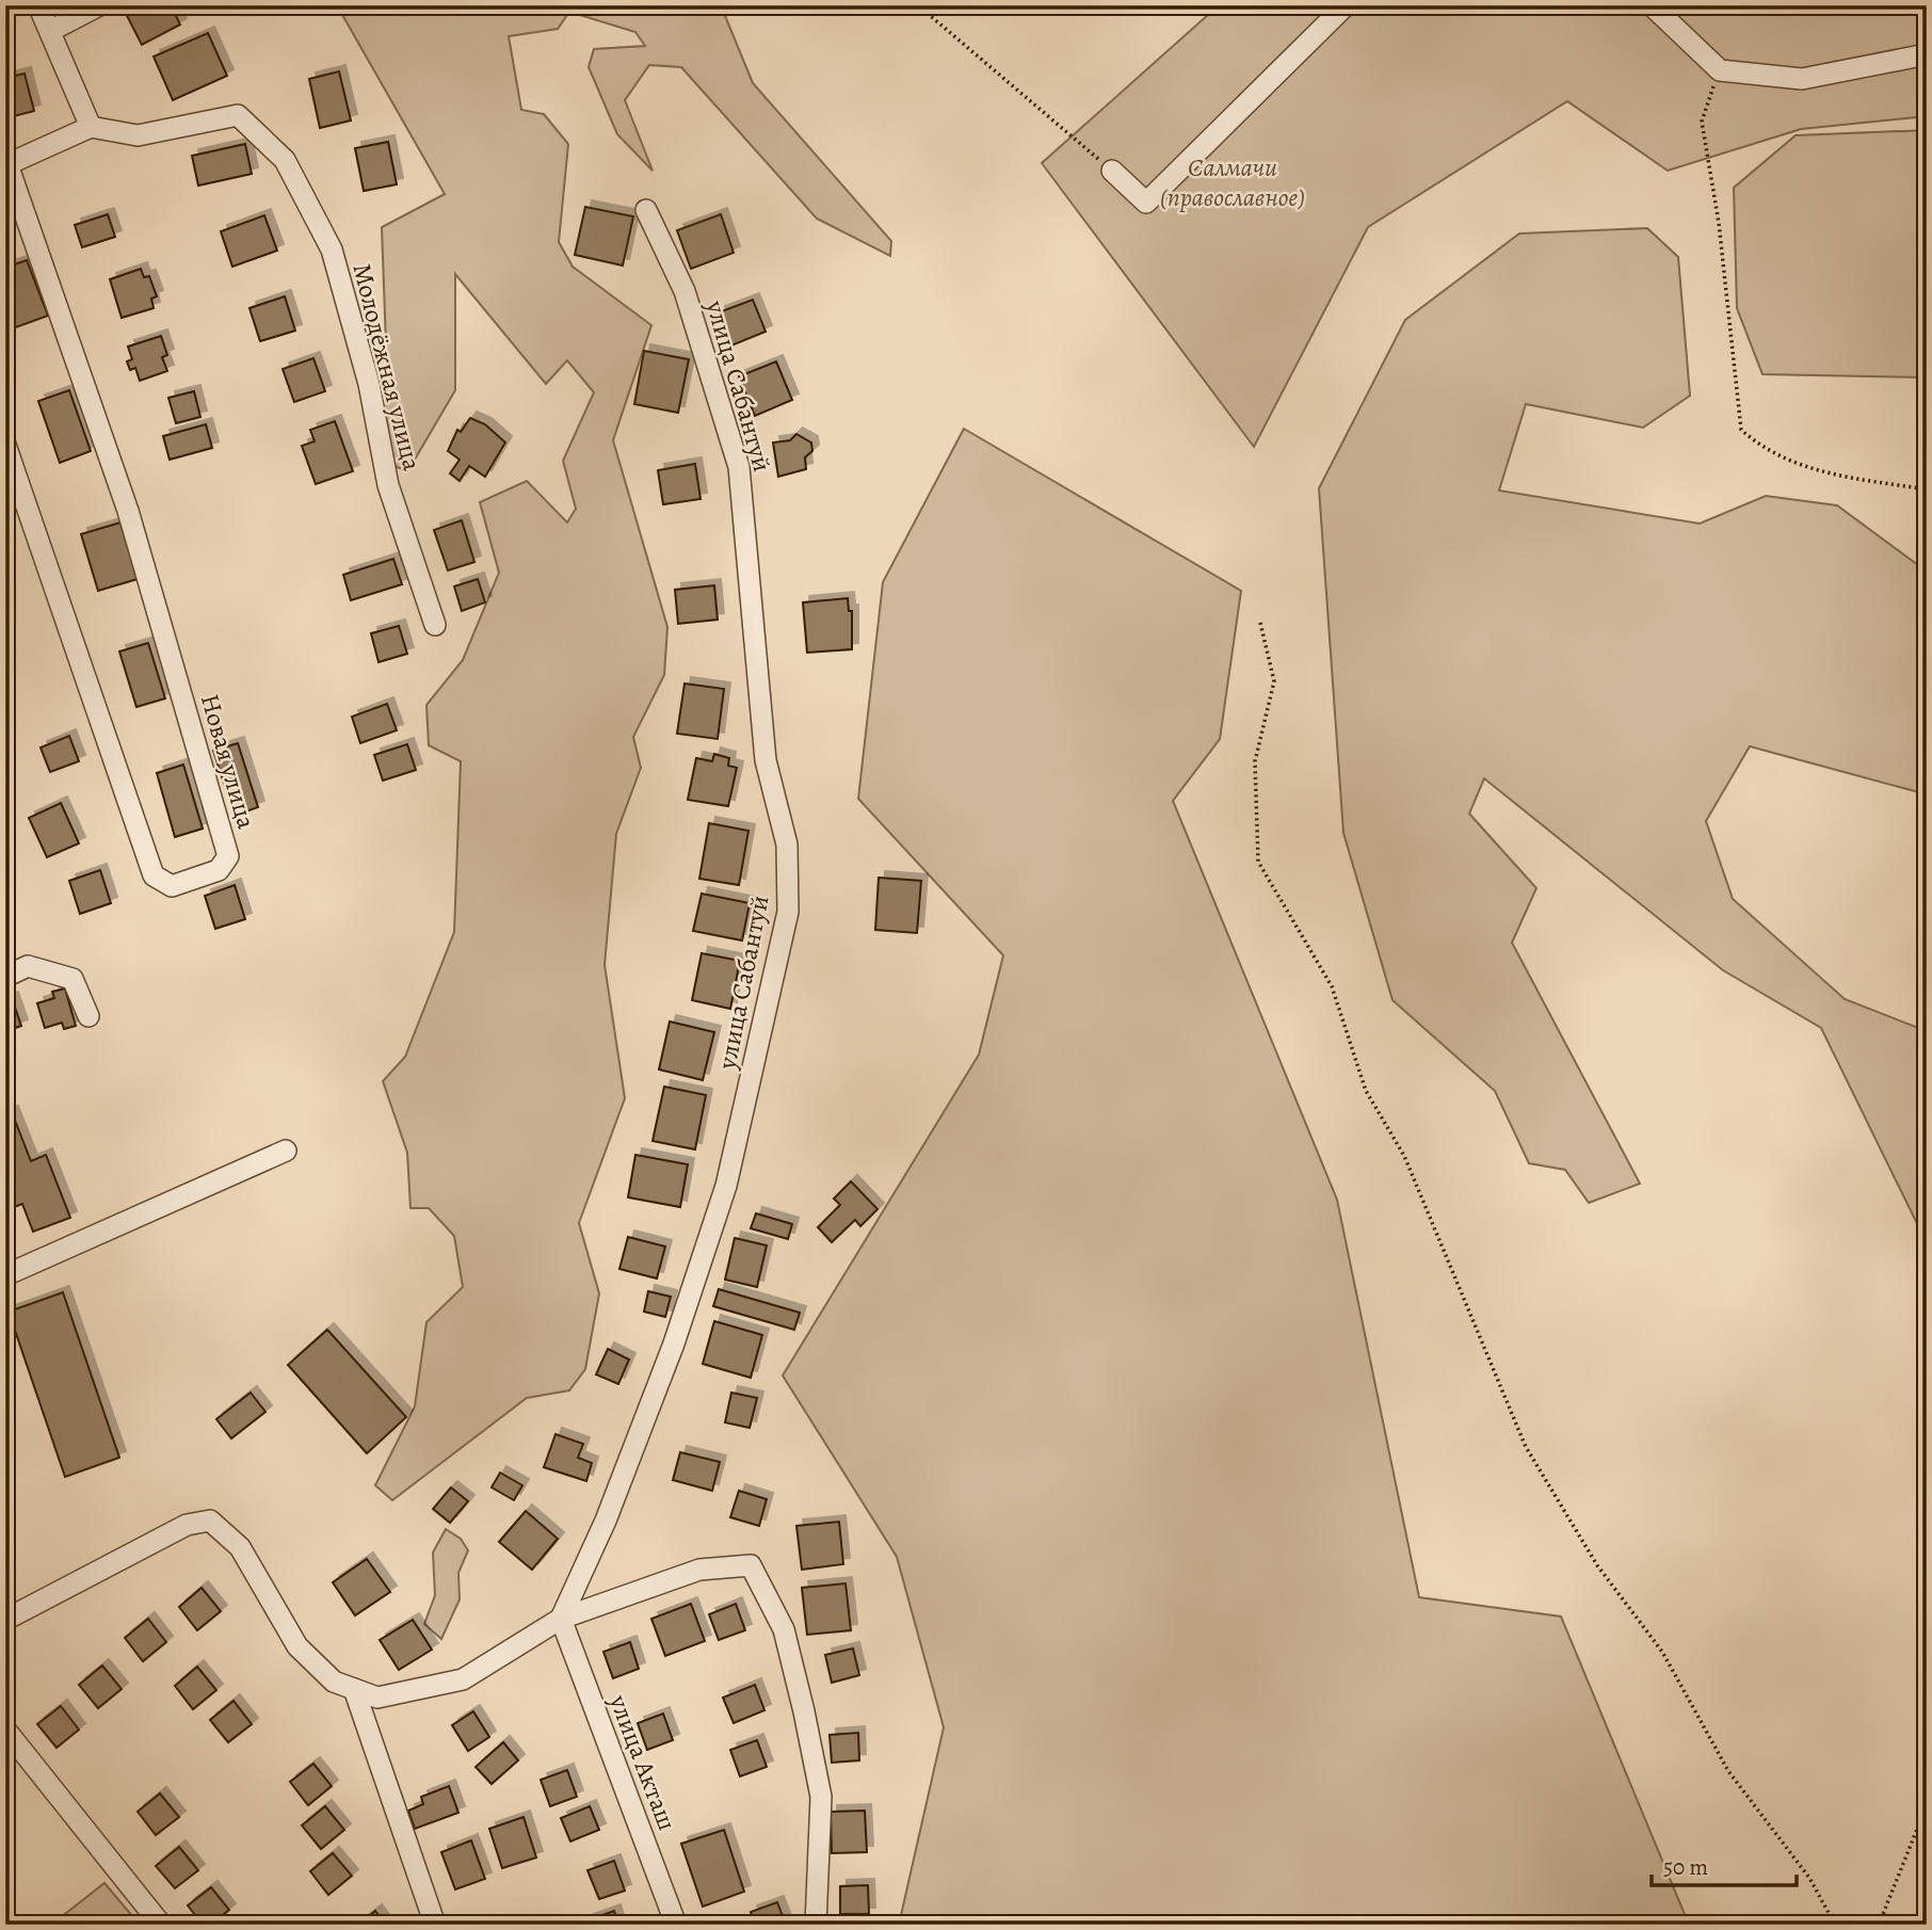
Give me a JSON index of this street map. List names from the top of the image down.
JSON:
{
  "streets": {
    "street": [
      "Молодёжная улица",
      "улица Сабантуй",
      "Новая улица",
      "улица Акташ"
    ]
  },
  "crossings": [
    ["улица Сабантуй", "улица Акташ"]
  ],
  "parks": ["Салмачи (православное)"],
  "scale_bar": "50 m"
}
